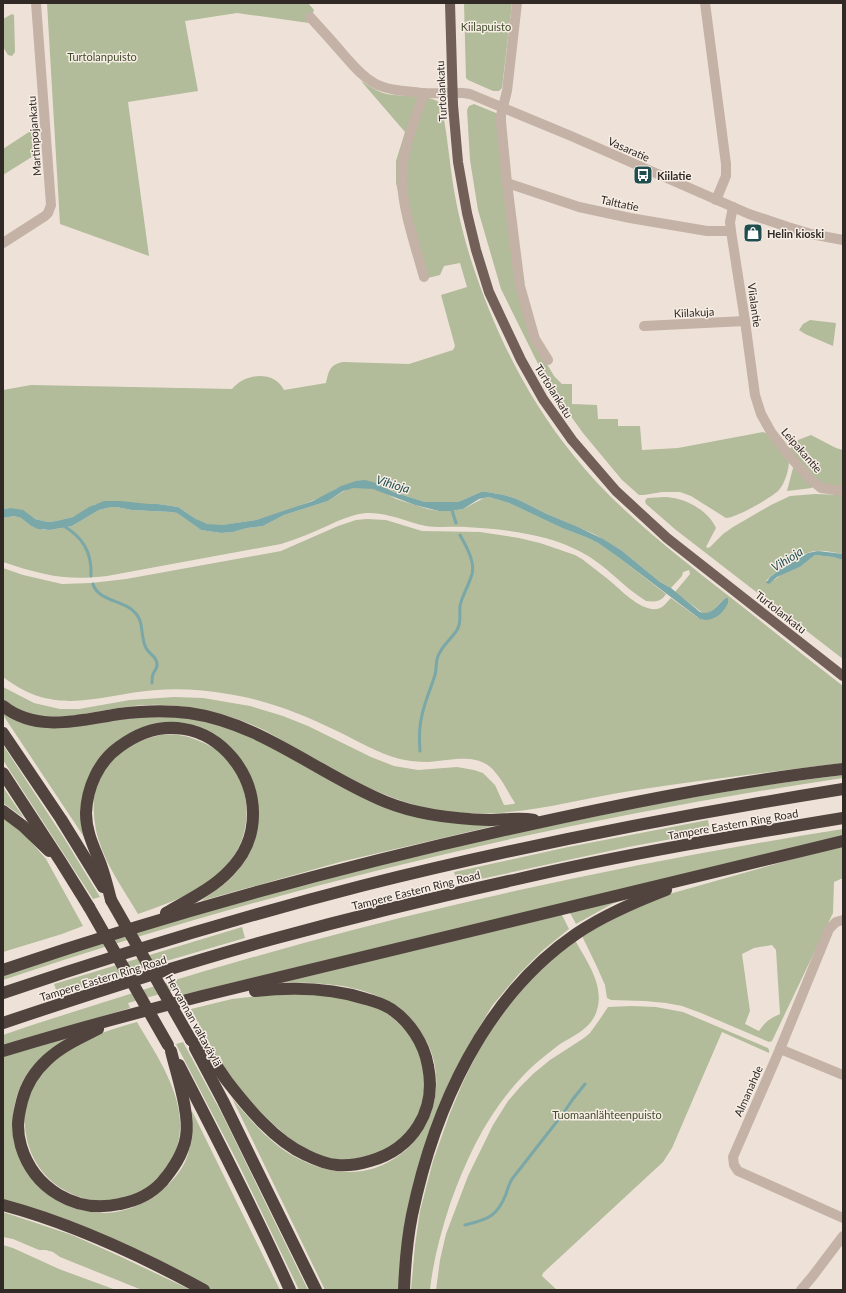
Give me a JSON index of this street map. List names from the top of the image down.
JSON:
{
  "streets": {
    "highway": ["Tampere Eastern Ring Road", "Hervannan valtaväylä"],
    "main road": ["Turtolankatu"],
    "street": [
      "Martinpojankatu",
      "Vasaratie",
      "Talttatie",
      "Viialantie",
      "Kiilakuja",
      "Leipakantie",
      "Almanahde"
    ]
  },
  "crossings": [
    ["Turtolankatu", "Vasaratie"],
    ["Vasaratie", "Viialantie"],
    ["Talttatie", "Viialantie"],
    ["Viialantie", "Kiilakuja"],
    ["Viialantie", "Leipakantie"]
  ],
  "water": ["Vihioja"],
  "parks": ["Kiilapuisto", "Turtolanpuisto", "Tuomaanlähteenpuisto"],
  "places": {
    "bus stop": ["Kiilatie"],
    "shop": ["Helin kioski"]
  }
}
